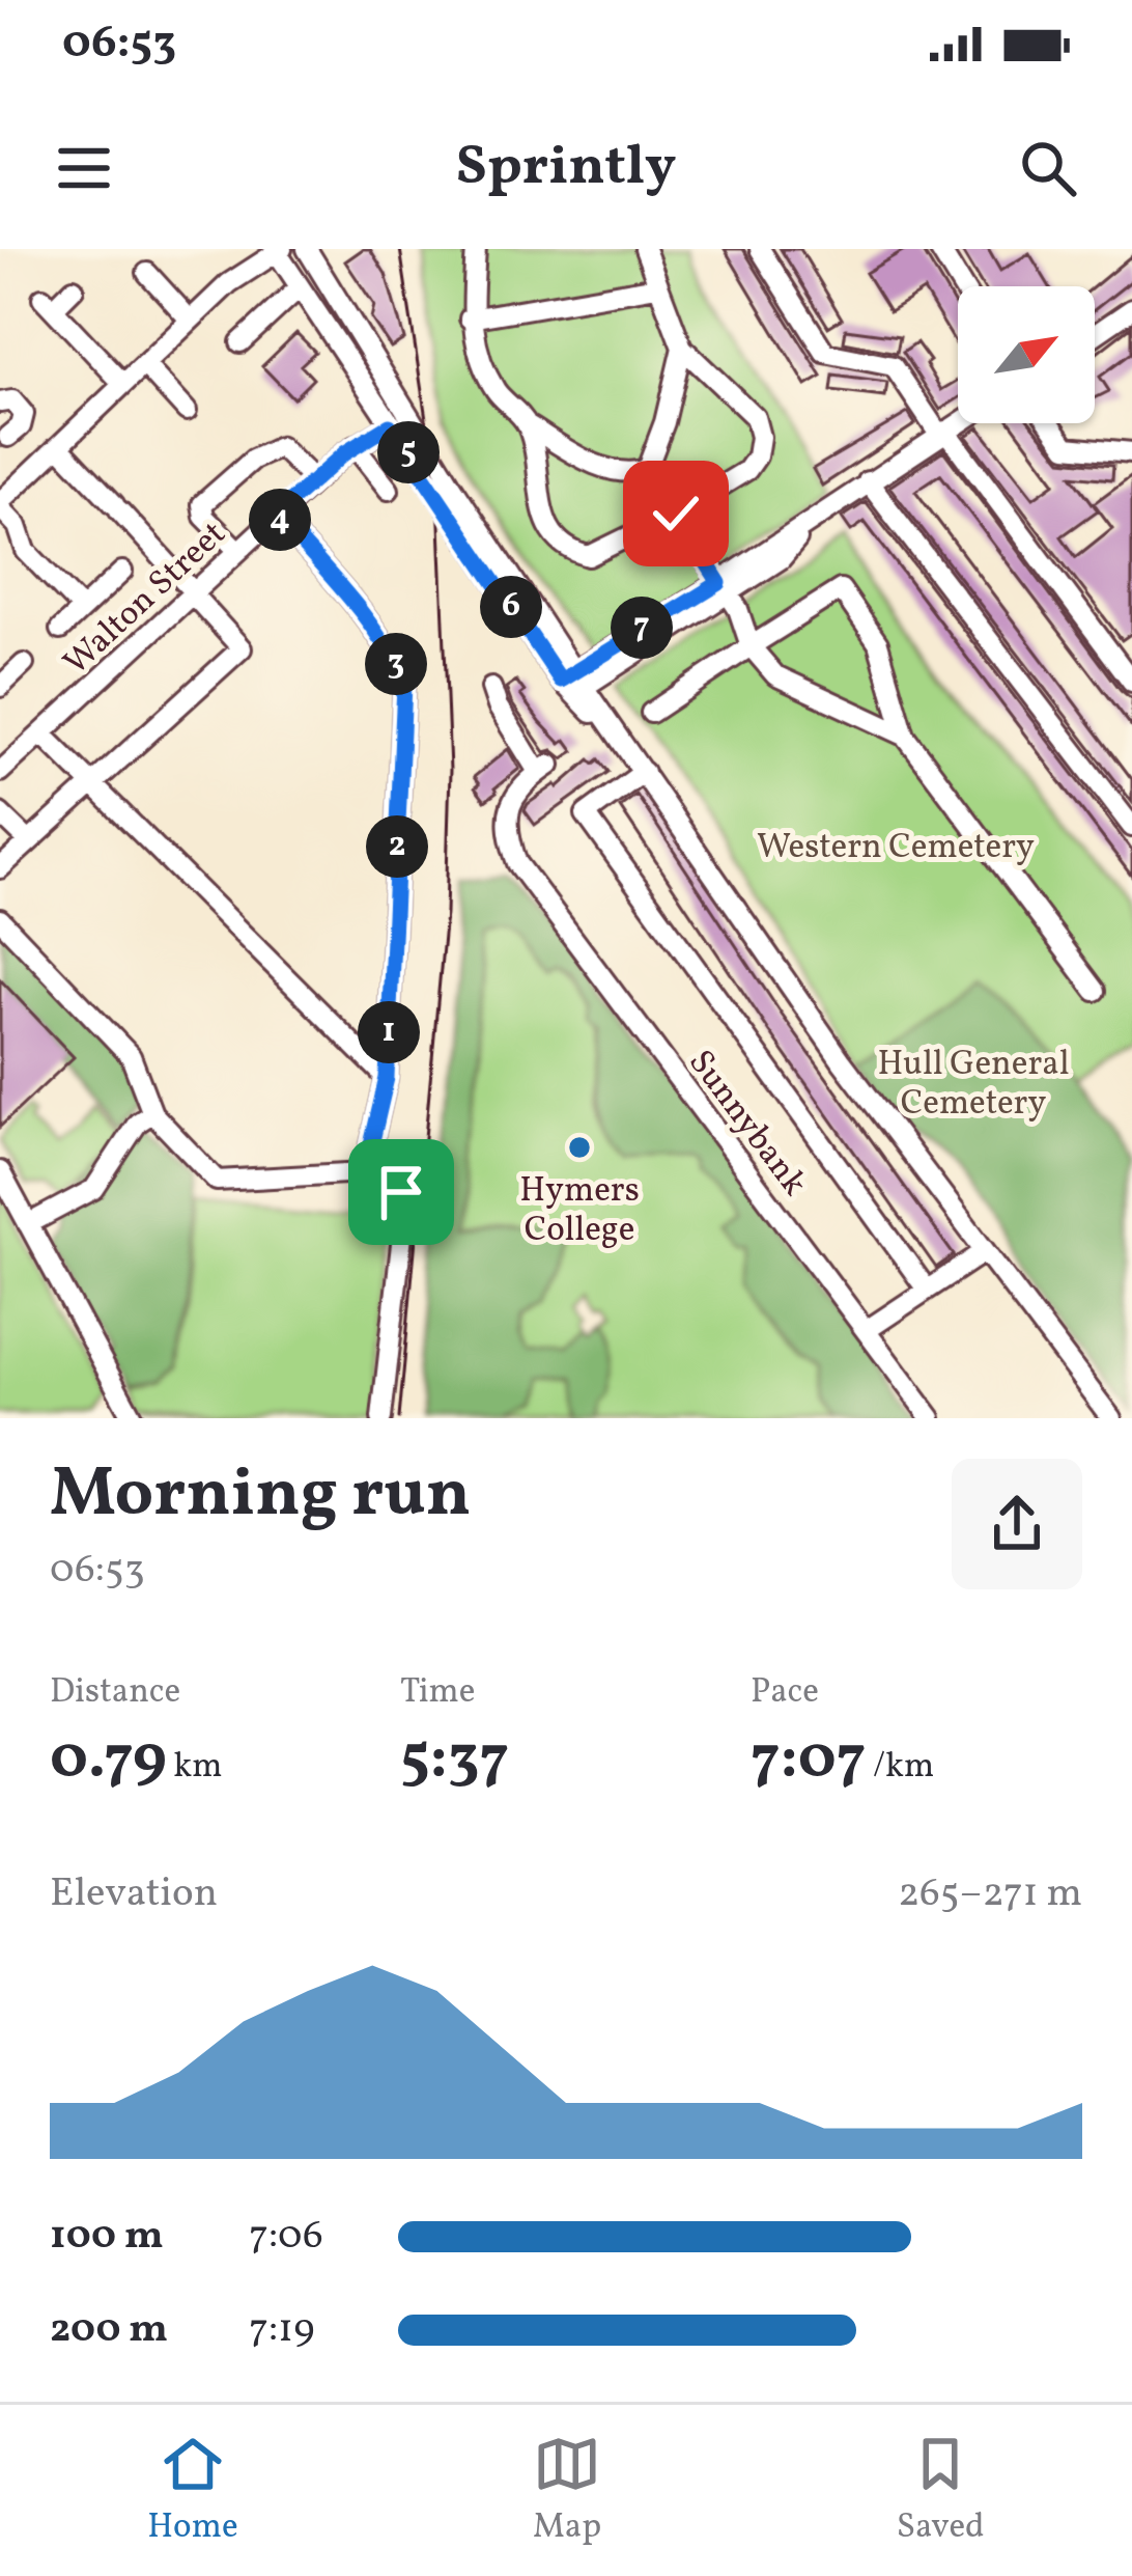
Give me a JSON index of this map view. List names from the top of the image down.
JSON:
{
  "streets": {
    "street": ["Walton Street", "Sunnybank"]
  },
  "parks": ["Western Cemetery", "Hull General Cemetery"],
  "places": ["Hymers College"],
  "north": "top right",
  "page": {
    "status": "06:53",
    "header": "Sprintly",
    "pins": [
      "5",
      "4",
      "6",
      "7",
      "3",
      "2",
      "1"
    ],
    "heading": ["Morning run", "06:53"],
    "stats": [
      ["Distance", "0.79 km"],
      ["Time", "5:37"],
      ["Pace", "7:07 /km"]
    ],
    "chart": ["Elevation", "265–271 m"],
    "list": [
      {
        "name": "100 m",
        "note": "7:06"
      },
      {
        "name": "200 m",
        "note": "7:19"
      }
    ],
    "tabs": ["Home", "Map", "Saved"]
  }
}
